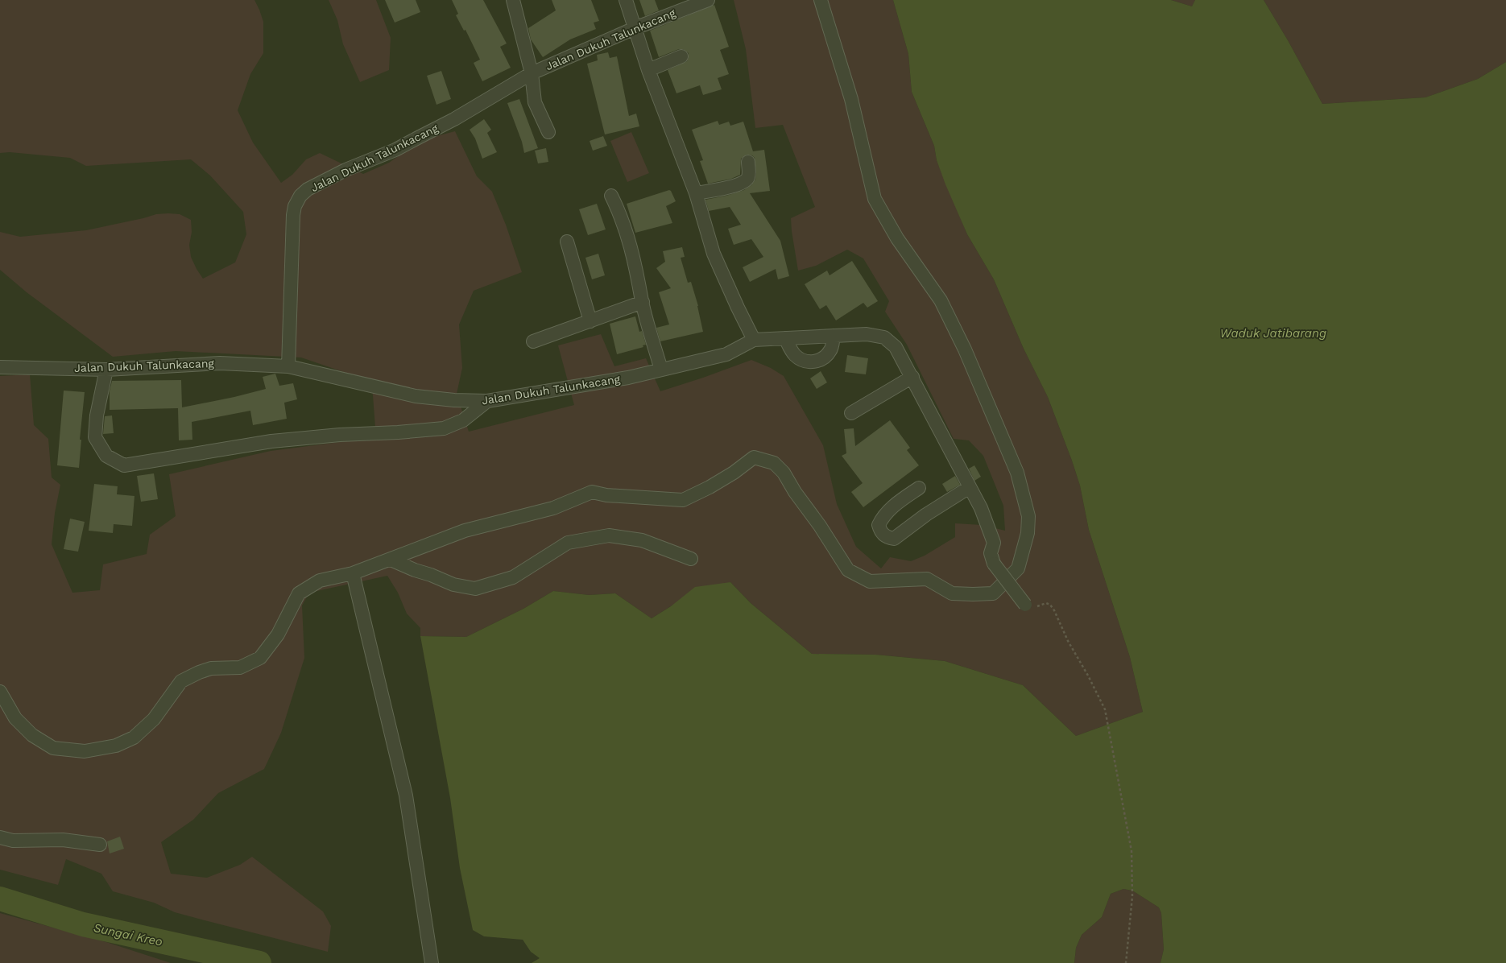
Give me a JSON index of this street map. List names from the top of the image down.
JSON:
{
  "streets": {
    "street": ["Jalan Dukuh Talunkacang"]
  },
  "water": ["Waduk Jatibarang", "Sungai Kreo"]
}
